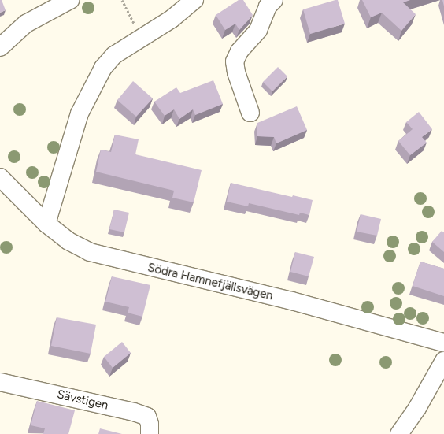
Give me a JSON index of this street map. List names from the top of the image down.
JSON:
{
  "streets": {
    "street": ["Södra Hamnefjällsvägen", "Sävstigen"]
  }
}
